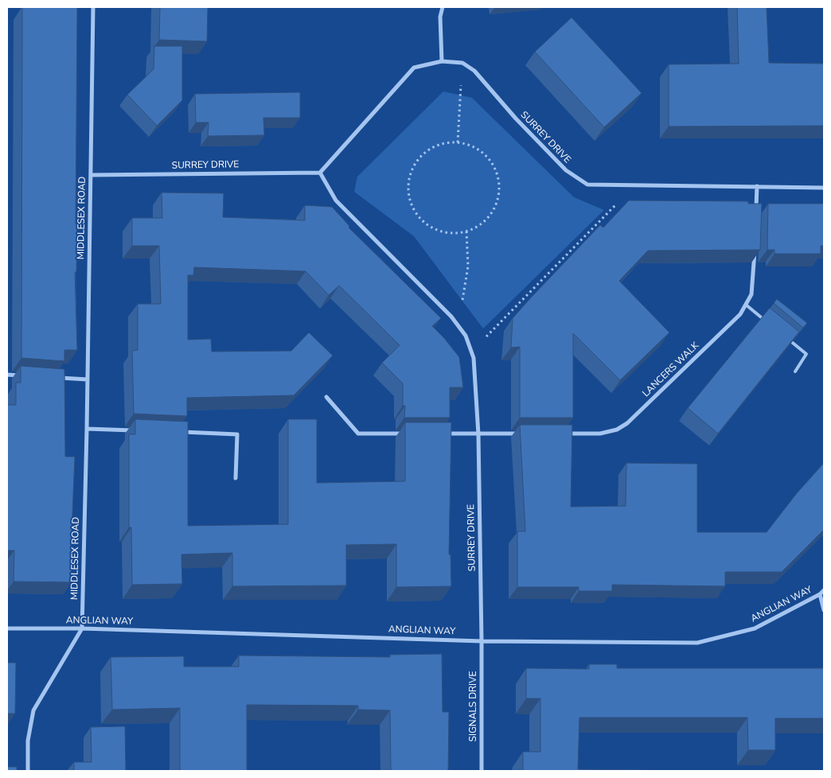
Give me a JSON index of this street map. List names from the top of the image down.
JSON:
{
  "streets": {
    "street": [
      "SURREY DRIVE",
      "MIDDLESEX ROAD",
      "LANCERS WALK",
      "ANGLIAN WAY",
      "SIGNALS DRIVE"
    ]
  },
  "crossings": [
    ["SURREY DRIVE", "MIDDLESEX ROAD"],
    ["SURREY DRIVE", "ANGLIAN WAY"],
    ["SURREY DRIVE", "SIGNALS DRIVE"],
    ["MIDDLESEX ROAD", "ANGLIAN WAY"],
    ["ANGLIAN WAY", "SIGNALS DRIVE"]
  ]
}
